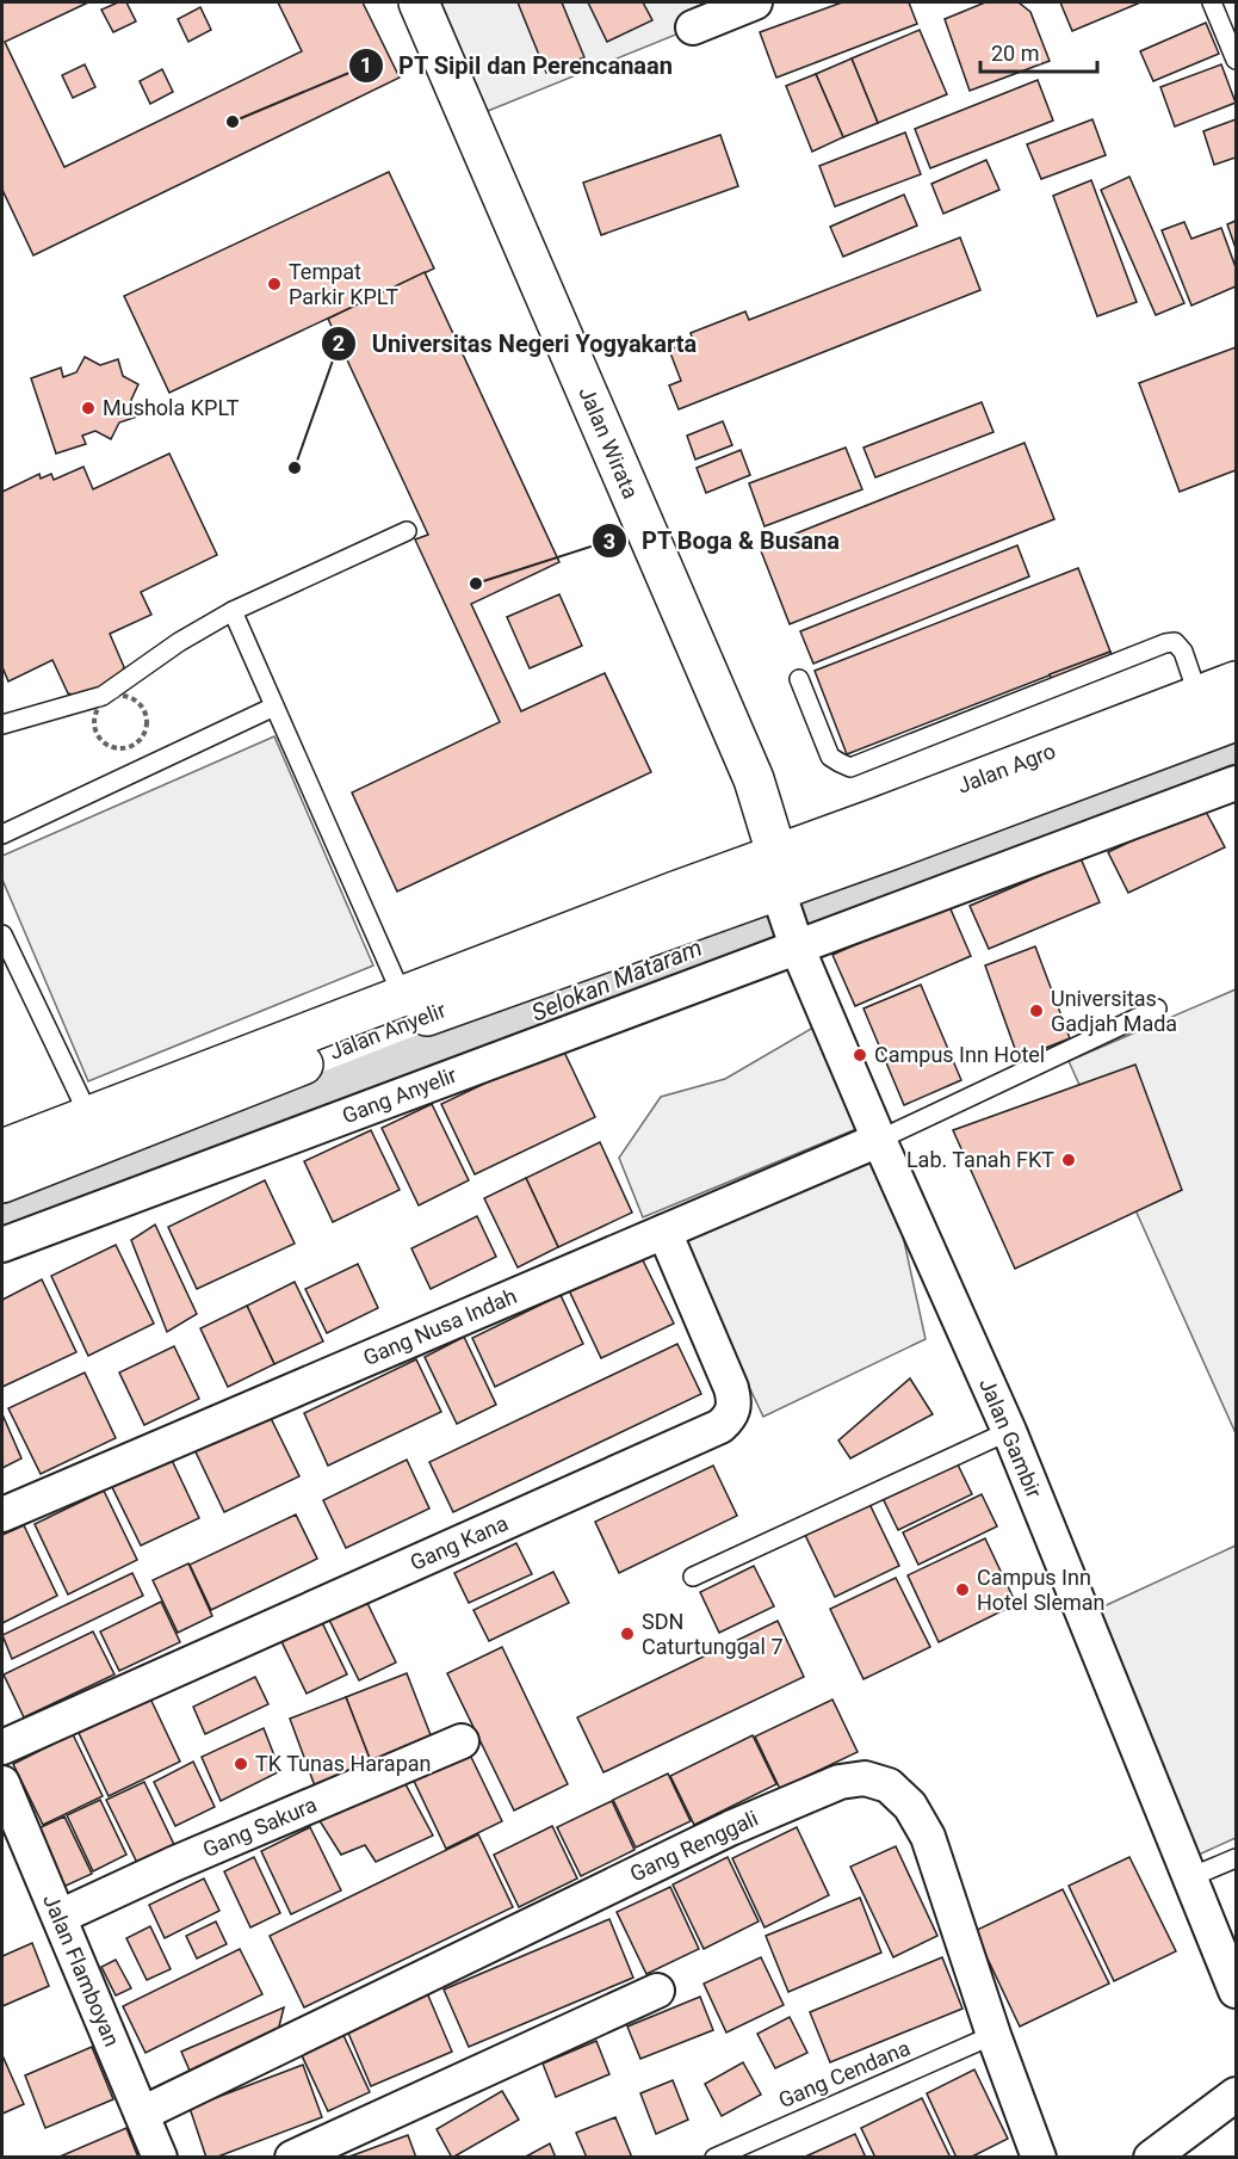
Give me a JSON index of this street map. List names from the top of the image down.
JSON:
{
  "streets": {
    "main road": ["Jalan Wirata", "Jalan Agro", "Jalan Anyelir"],
    "street": [
      "Gang Anyelir",
      "Gang Nusa Indah",
      "Jalan Gambir",
      "Gang Kana",
      "Gang Sakura",
      "Gang Renggali",
      "Jalan Flamboyan"
    ],
    "lane": ["Gang Cendana"]
  },
  "crossings": [
    ["Jalan Wirata", "Jalan Agro"],
    ["Jalan Wirata", "Jalan Anyelir"],
    ["Jalan Wirata", "Jalan Gambir"],
    ["Jalan Agro", "Jalan Anyelir"],
    ["Jalan Agro", "Jalan Gambir"],
    ["Jalan Anyelir", "Jalan Gambir"],
    ["Gang Anyelir", "Jalan Gambir"],
    ["Gang Nusa Indah", "Jalan Gambir"],
    ["Gang Nusa Indah", "Gang Kana"],
    ["Gang Sakura", "Jalan Flamboyan"],
    ["Gang Renggali", "Jalan Flamboyan"],
    ["Gang Renggali", "Gang Cendana"]
  ],
  "water": ["Selokan Mataram"],
  "places": [
    "PT Sipil dan Perencanaan",
    "Tempat Parkir KPLT",
    "Mushola KPLT",
    "Universitas Negeri Yogyakarta",
    "PT Boga & Busana",
    "Universitas Gadjah Mada",
    "Campus Inn Hotel",
    "Lab. Tanah FKT",
    "Campus Inn Hotel Sleman",
    "SDN Caturtunggal 7",
    "TK Tunas Harapan"
  ],
  "scale_bar": "20 m"
}
